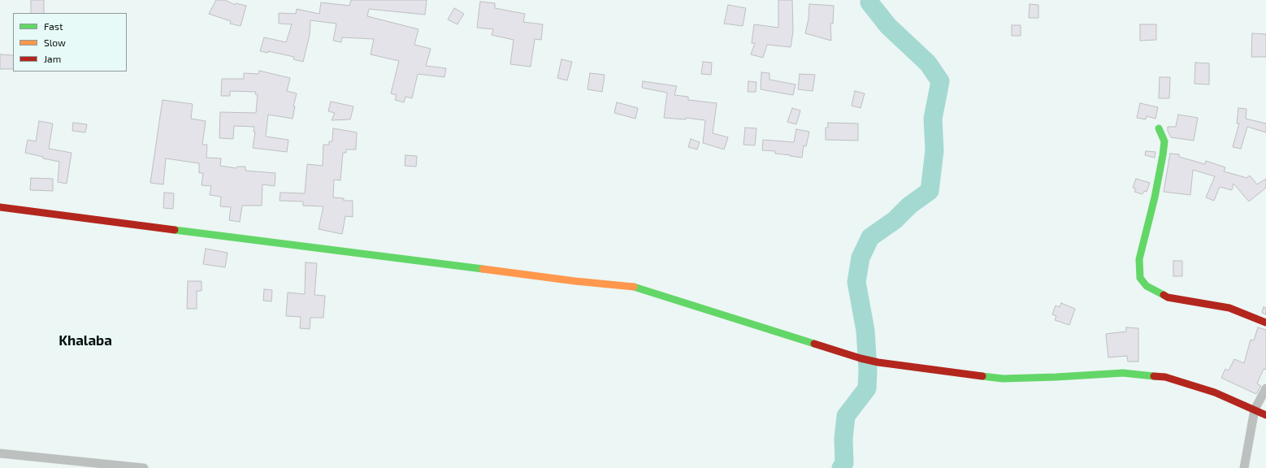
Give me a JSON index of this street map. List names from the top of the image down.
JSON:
{
  "districts": ["Khalaba"],
  "legend": ["Fast", "Slow", "Jam"]
}
